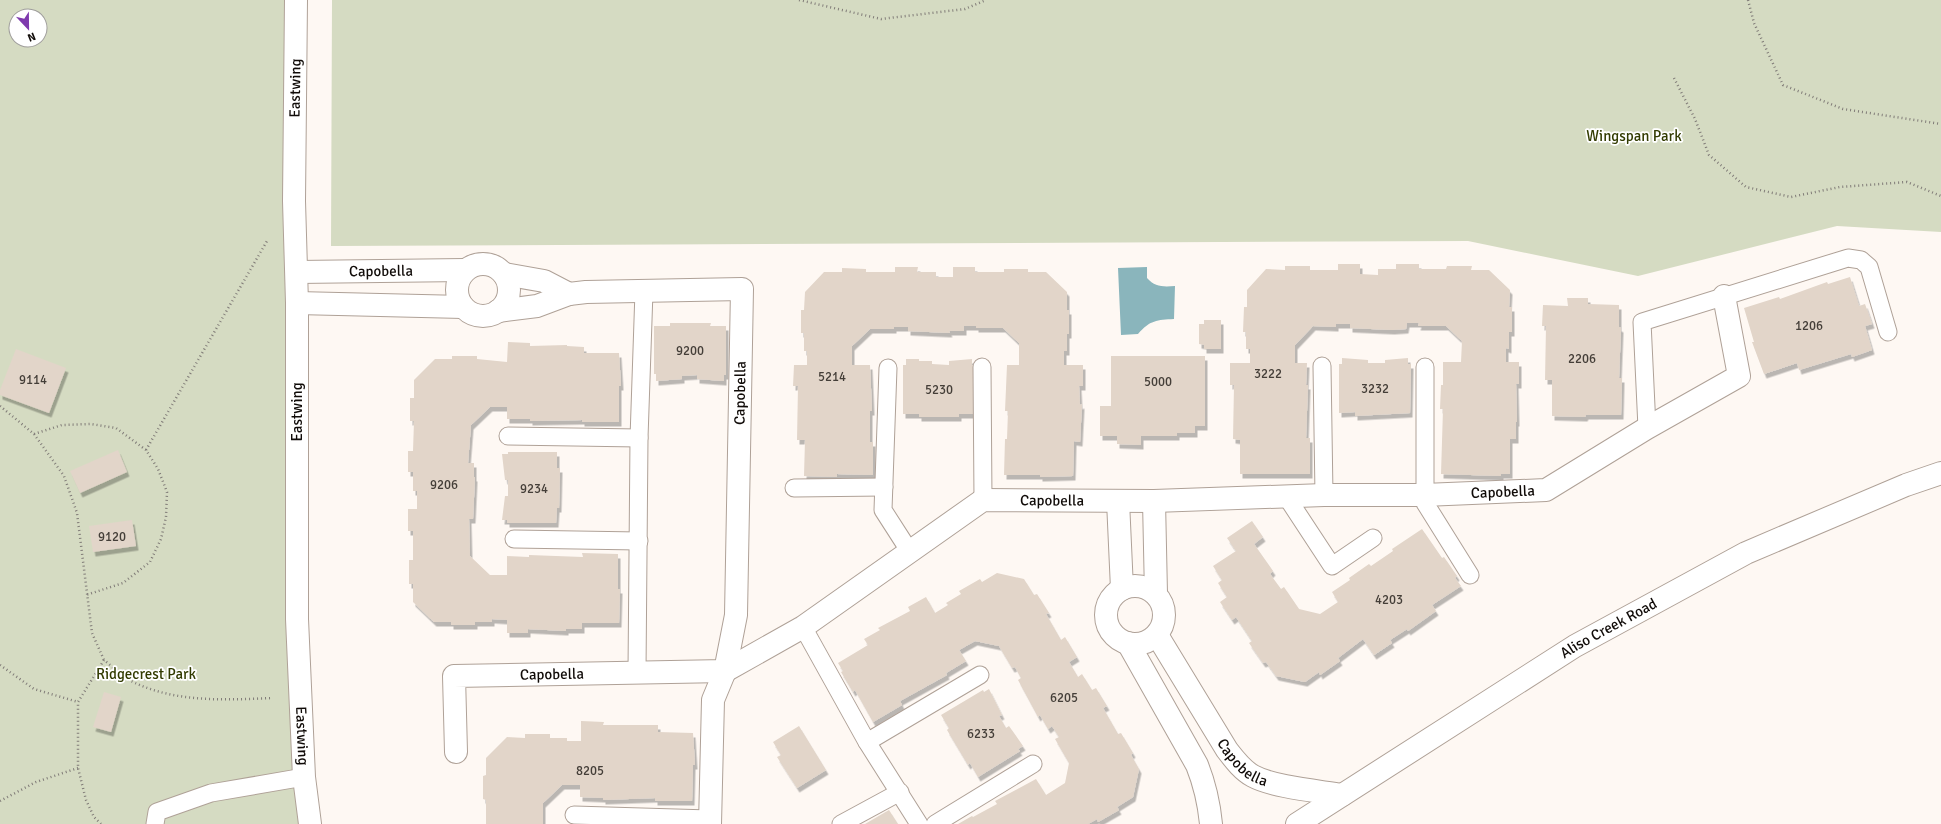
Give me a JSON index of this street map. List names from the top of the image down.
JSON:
{
  "streets": {
    "street": ["Eastwing", "Capobella", "Aliso Creek Road"]
  },
  "crossings": [
    ["Eastwing", "Capobella"],
    ["Capobella", "Aliso Creek Road"]
  ],
  "parks": ["Wingspan Park", "Ridgecrest Park"],
  "house_numbers": [
    "1206",
    "9200",
    "2206",
    "3222",
    "5214",
    "9114",
    "5000",
    "3232",
    "5230",
    "9206",
    "9234",
    "9120",
    "4203",
    "6205",
    "6233",
    "8205"
  ],
  "north": "bottom"
}
